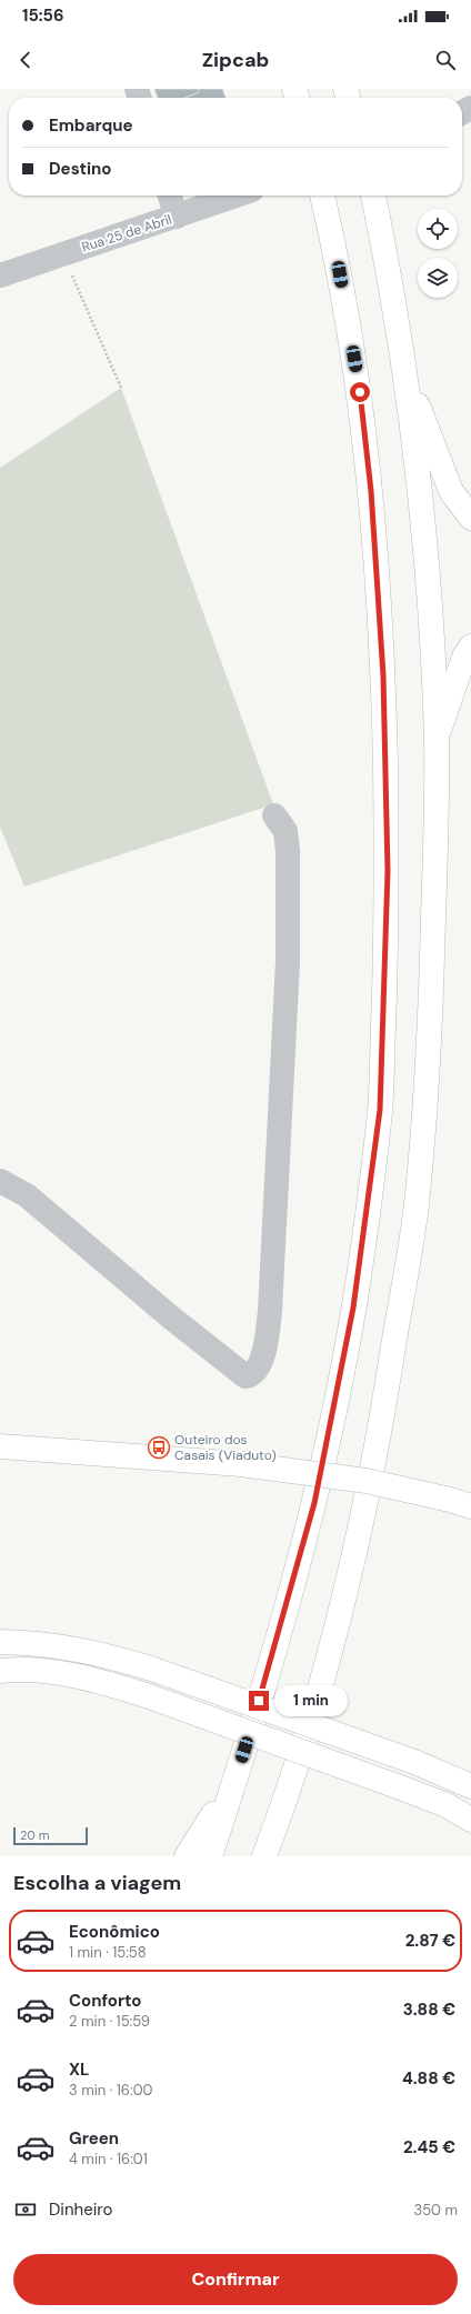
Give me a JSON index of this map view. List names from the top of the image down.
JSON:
{
  "streets": {
    "street": ["Rua 25 de Abril"]
  },
  "places": {
    "bus stop": ["Outeiro dos Casais (Viaduto)"]
  },
  "scale_bar": "20 m",
  "page": {
    "status": "15:56",
    "header": "Zipcab",
    "banner": ["Embarque", "Destino"],
    "bubble": "1 min",
    "scale": "20 m",
    "heading": "Escolha a viagem",
    "list": [
      {
        "name": "Econômico",
        "note": "1 min · 15:58",
        "value": "2.87 €"
      },
      {
        "name": "Conforto",
        "note": "2 min · 15:59",
        "value": "3.88 €"
      },
      {
        "name": "XL",
        "note": "3 min · 16:00",
        "value": "4.88 €"
      },
      {
        "name": "Green",
        "note": "4 min · 16:01",
        "value": "2.45 €"
      }
    ],
    "pay": ["Dinheiro", "350 m"],
    "buttons": "Confirmar"
  }
}
